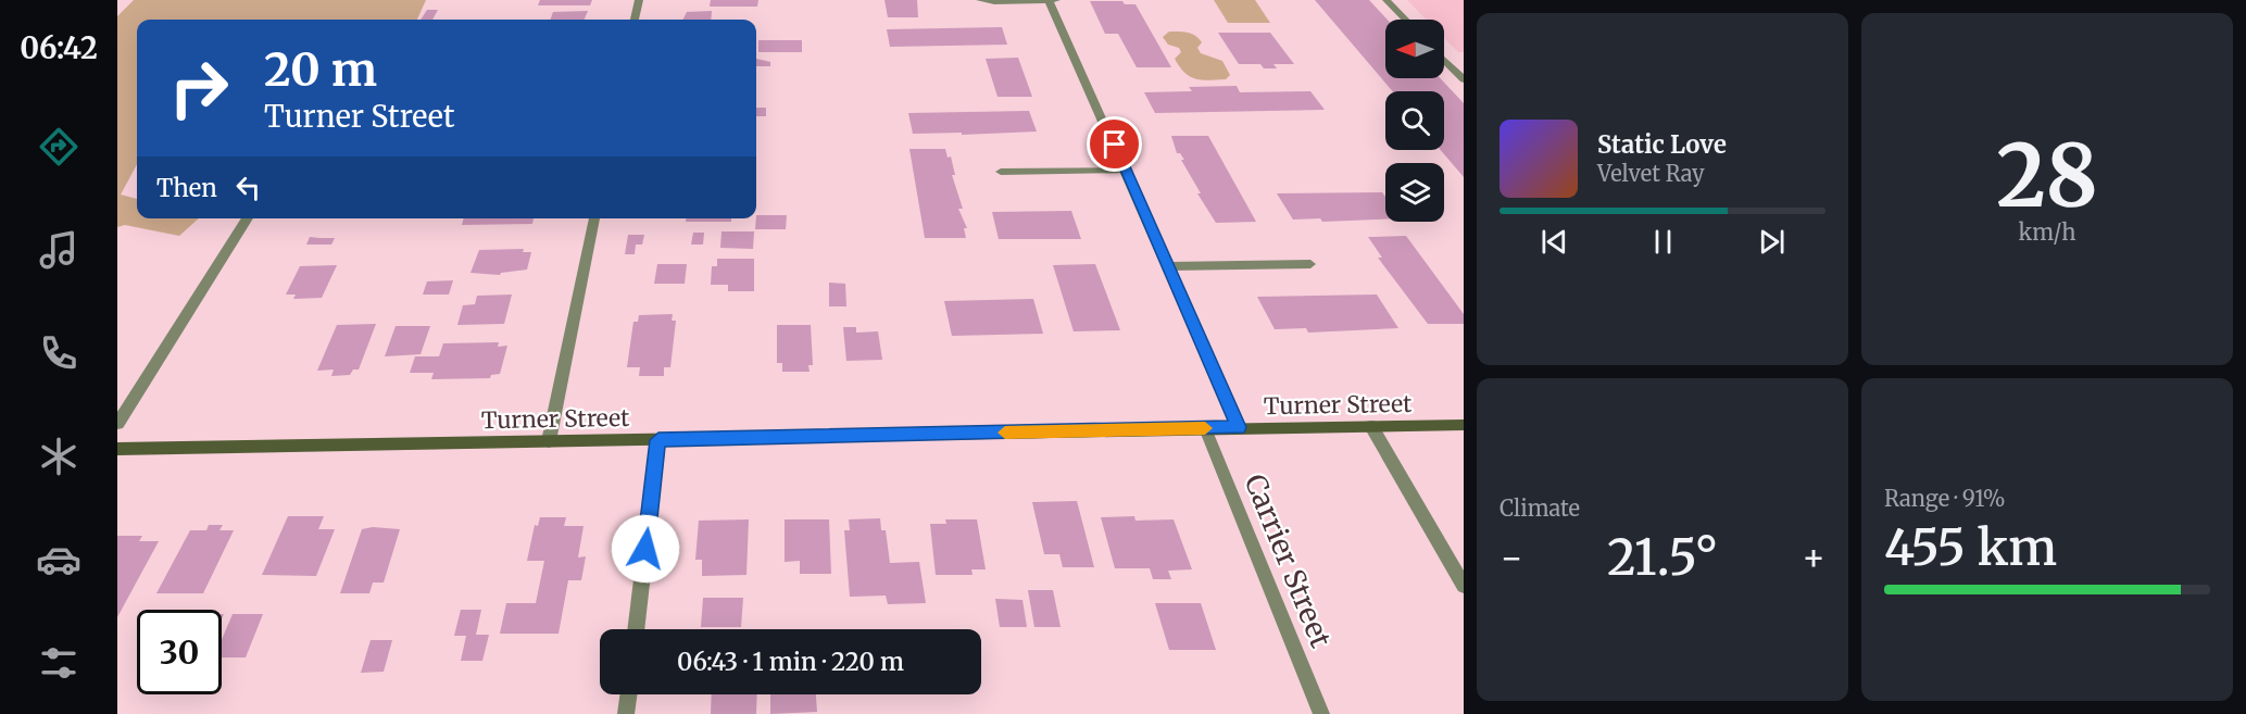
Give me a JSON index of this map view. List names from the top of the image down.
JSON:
{
  "streets": {
    "street": ["Turner Street", "Carrier Street"]
  },
  "crossings": [
    ["Turner Street", "Carrier Street"]
  ],
  "north": "left",
  "page": {
    "tabs": "06:42",
    "tile": [
      ["28", "km/h"],
      "Climate",
      ["Range · 91%", "455 km"]
    ],
    "turn": ["20 m", "Turner Street"],
    "song": ["Static Love", "Velvet Ray"],
    "then": "Then",
    "heat": ["−", "21.5°", "+"],
    "limit": "30",
    "trip": "06:43 · 1 min · 220 m"
  }
}
